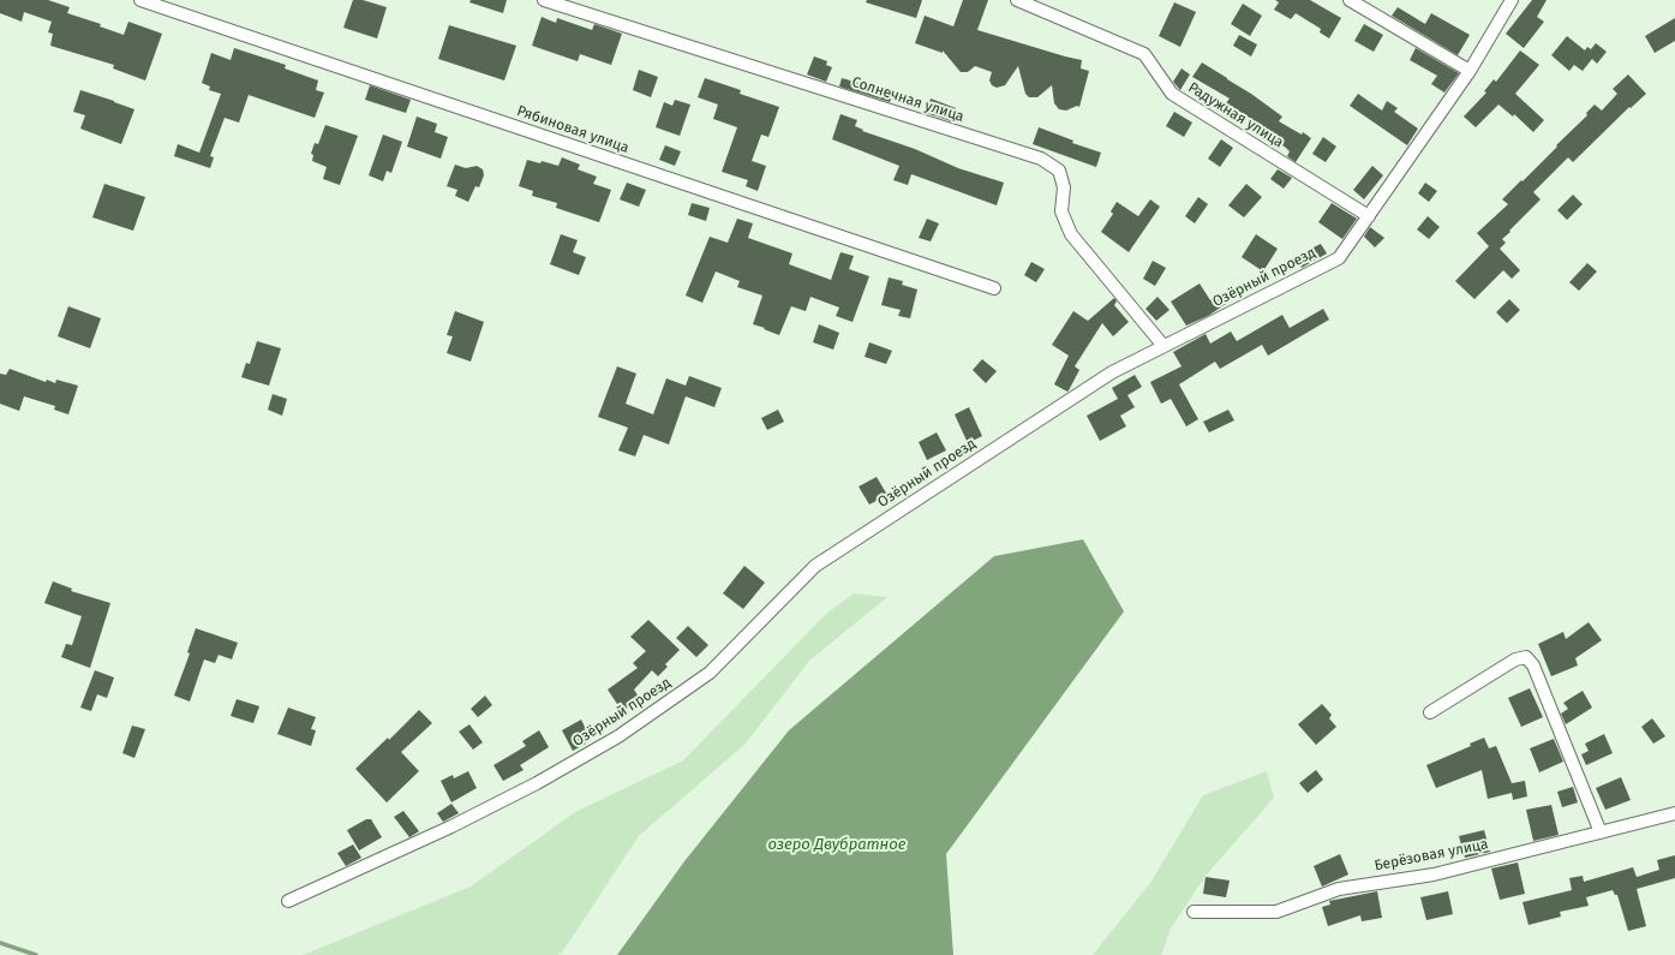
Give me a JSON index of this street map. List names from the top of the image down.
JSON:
{
  "streets": {
    "street": [
      "Солнечная улица",
      "Радужная улица",
      "Рябиновая улица",
      "Озёрный проезд",
      "Берёзовая улица"
    ]
  },
  "crossings": [
    ["Солнечная улица", "Озёрный проезд"],
    ["Радужная улица", "Озёрный проезд"]
  ],
  "water": ["озеро Двубратное"]
}
